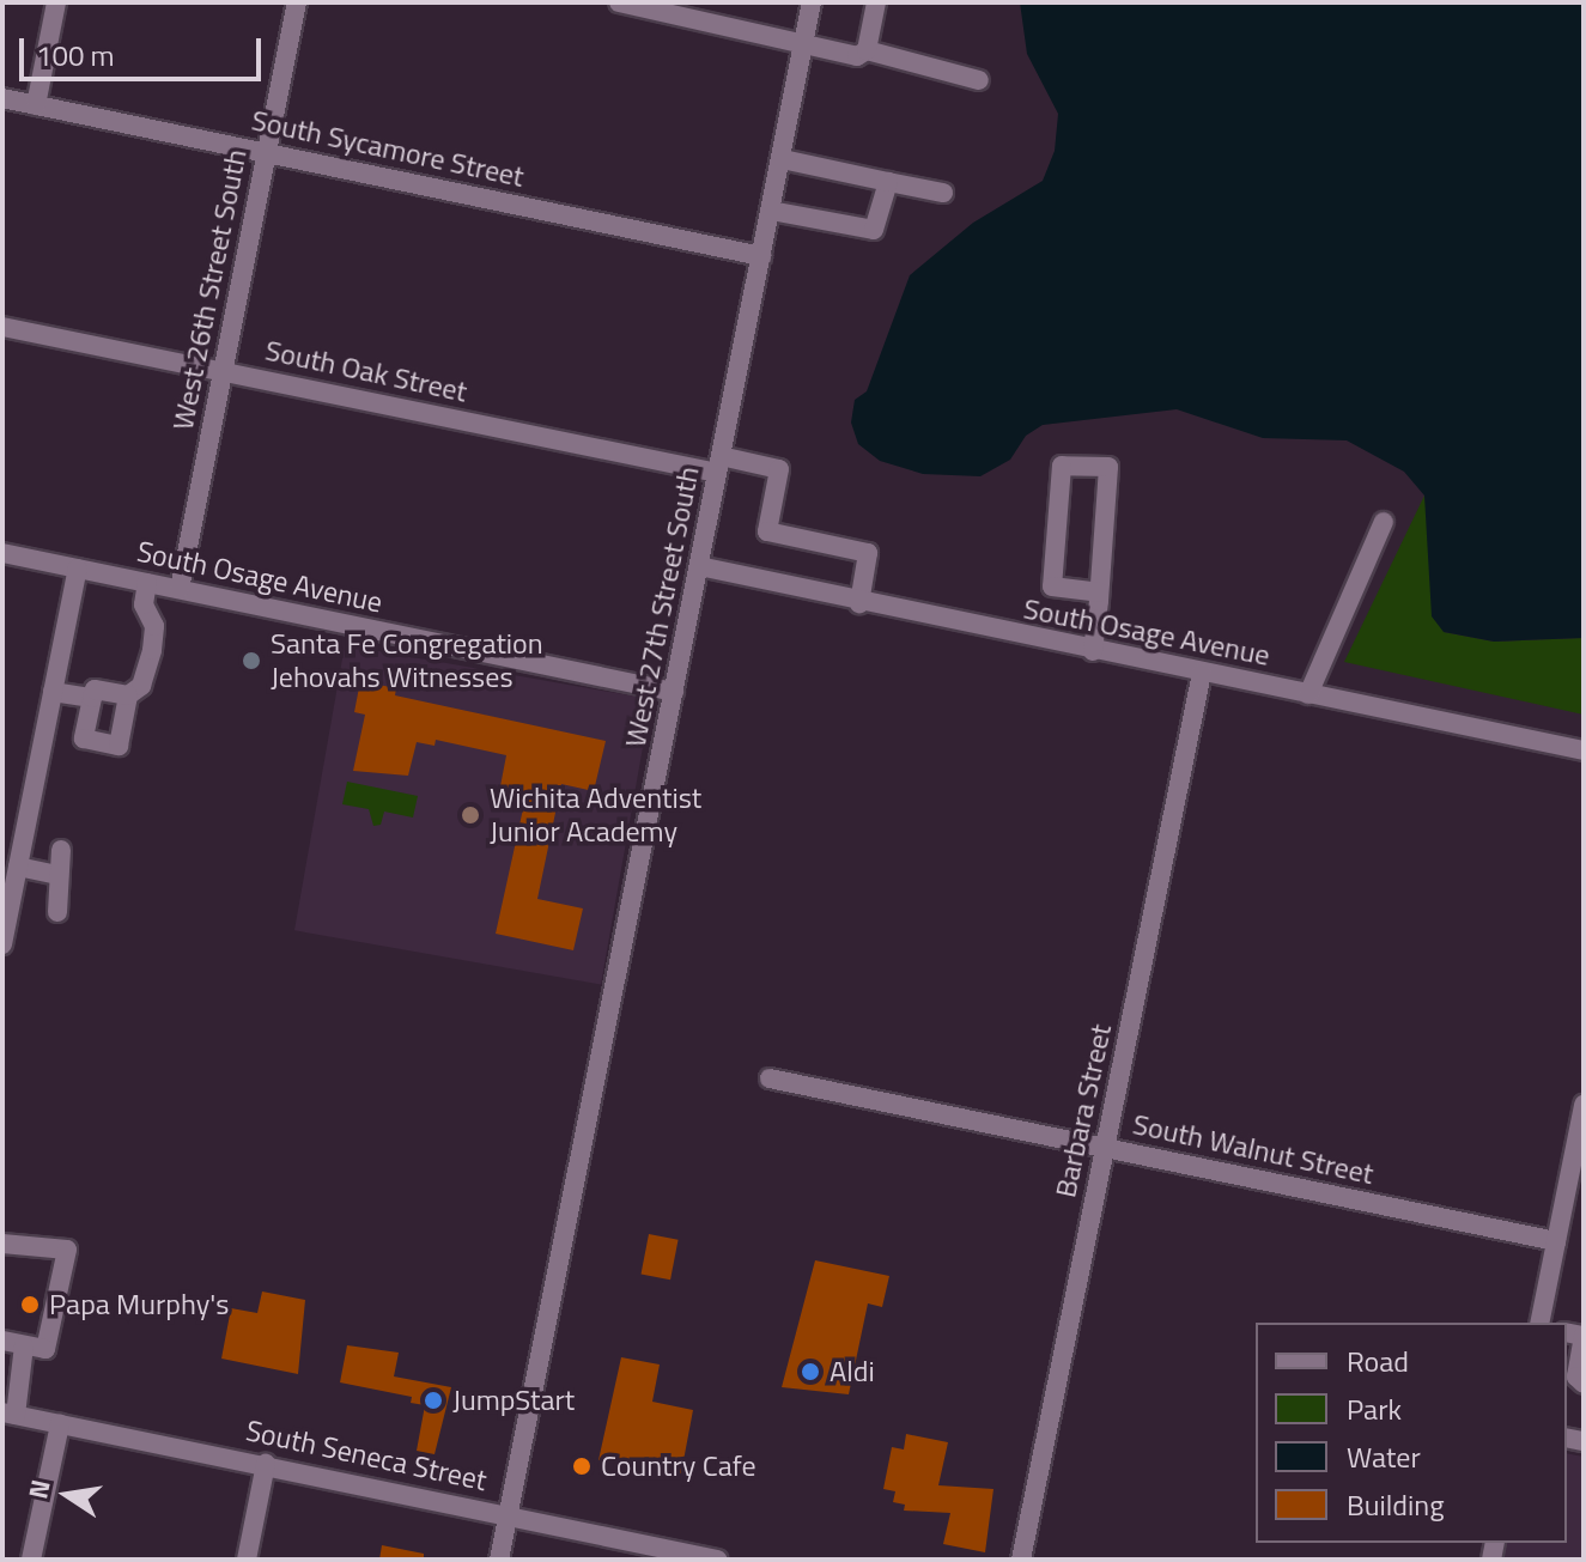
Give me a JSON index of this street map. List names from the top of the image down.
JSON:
{
  "streets": {
    "street": [
      "South Sycamore Street",
      "West 26th Street South",
      "South Oak Street",
      "South Osage Avenue",
      "West 27th Street South",
      "Barbara Street",
      "South Walnut Street",
      "South Seneca Street"
    ]
  },
  "crossings": [
    ["South Sycamore Street", "West 26th Street South"],
    ["South Sycamore Street", "West 27th Street South"],
    ["West 26th Street South", "South Oak Street"],
    ["West 26th Street South", "South Osage Avenue"],
    ["South Oak Street", "South Osage Avenue"],
    ["South Oak Street", "West 27th Street South"],
    ["South Osage Avenue", "West 27th Street South"],
    ["South Osage Avenue", "Barbara Street"],
    ["West 27th Street South", "South Seneca Street"],
    ["Barbara Street", "South Walnut Street"]
  ],
  "places": [
    "Santa Fe Congregation Jehovahs Witnesses",
    "Wichita Adventist Junior Academy",
    "Papa Murphy's",
    "Aldi",
    "JumpStart",
    "Country Cafe"
  ],
  "legend": [
    "Road",
    "Park",
    "Water",
    "Building"
  ],
  "scale_bar": "100 m",
  "north": "left"
}
